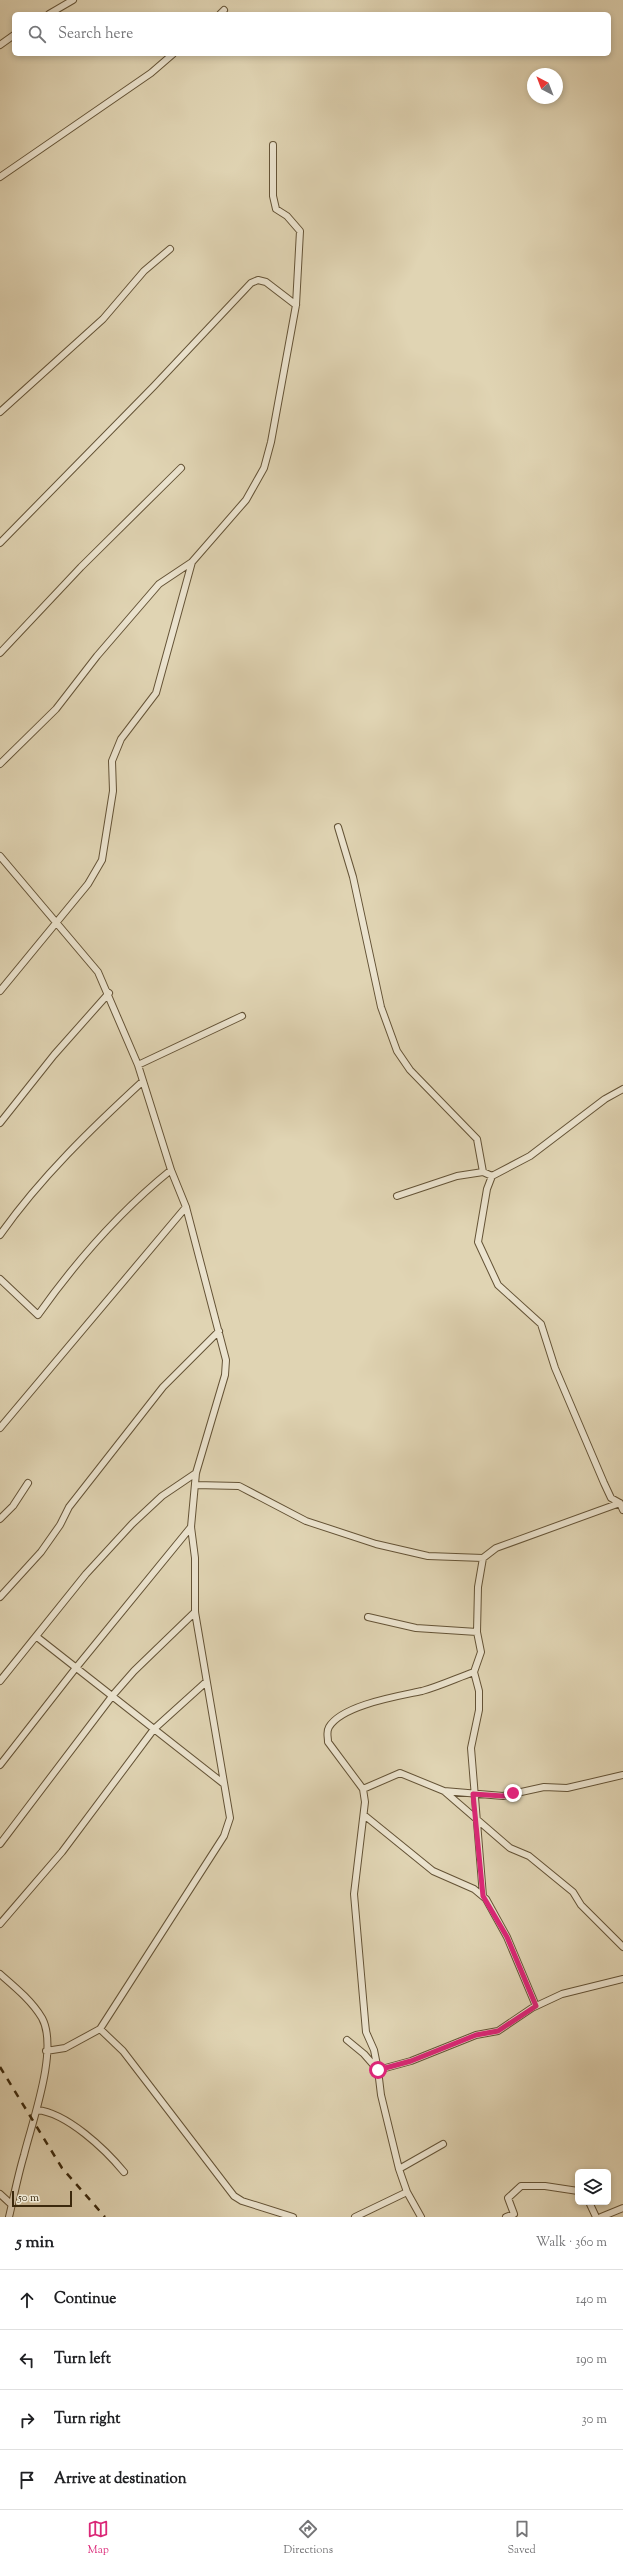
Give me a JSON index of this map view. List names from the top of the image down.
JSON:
{
  "scale_bar": "50 m",
  "north": "top left",
  "page": {
    "search": "Search here",
    "scale": "50 m",
    "heading": ["5 min", "Walk · 360 m"],
    "list": [
      ["Continue", "140 m"],
      ["Turn left", "190 m"],
      ["Turn right", "30 m"],
      "Arrive at destination"
    ],
    "nav": ["Map", "Directions", "Saved"]
  }
}
